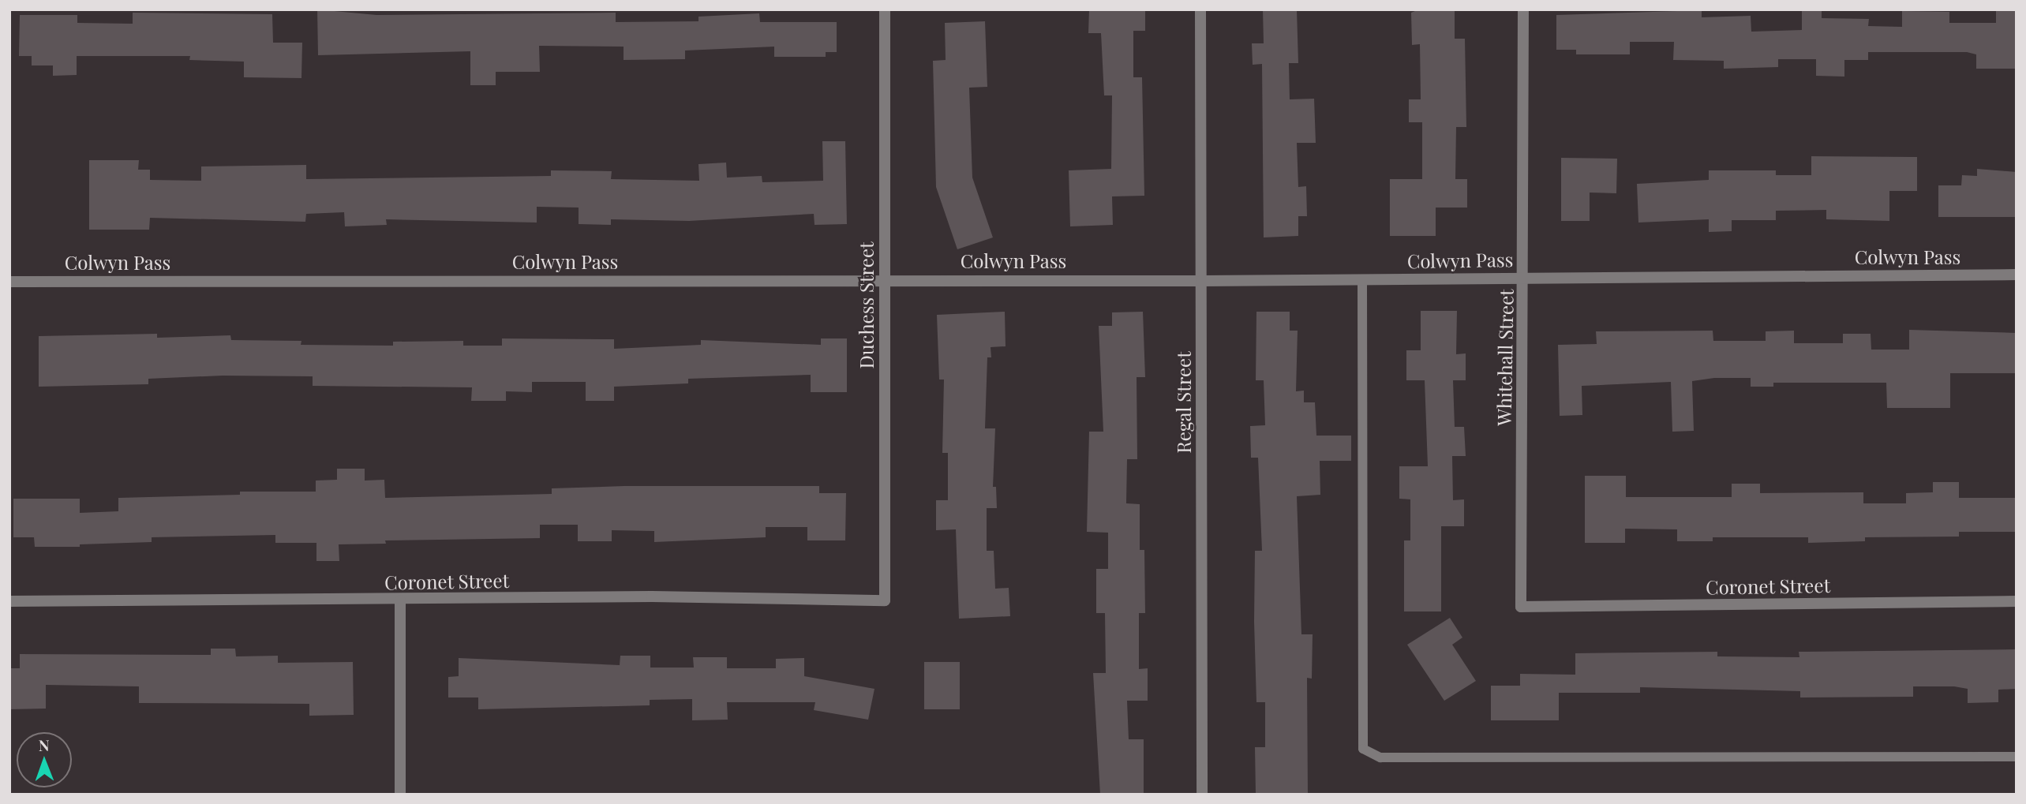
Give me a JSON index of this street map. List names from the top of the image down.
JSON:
{
  "streets": {
    "street": [
      "Colwyn Pass",
      "Duchess Street",
      "Whitehall Street",
      "Regal Street",
      "Coronet Street"
    ]
  },
  "crossings": [
    ["Colwyn Pass", "Duchess Street"],
    ["Colwyn Pass", "Whitehall Street"],
    ["Colwyn Pass", "Regal Street"],
    ["Duchess Street", "Coronet Street"],
    ["Whitehall Street", "Coronet Street"]
  ],
  "north": "top"
}
